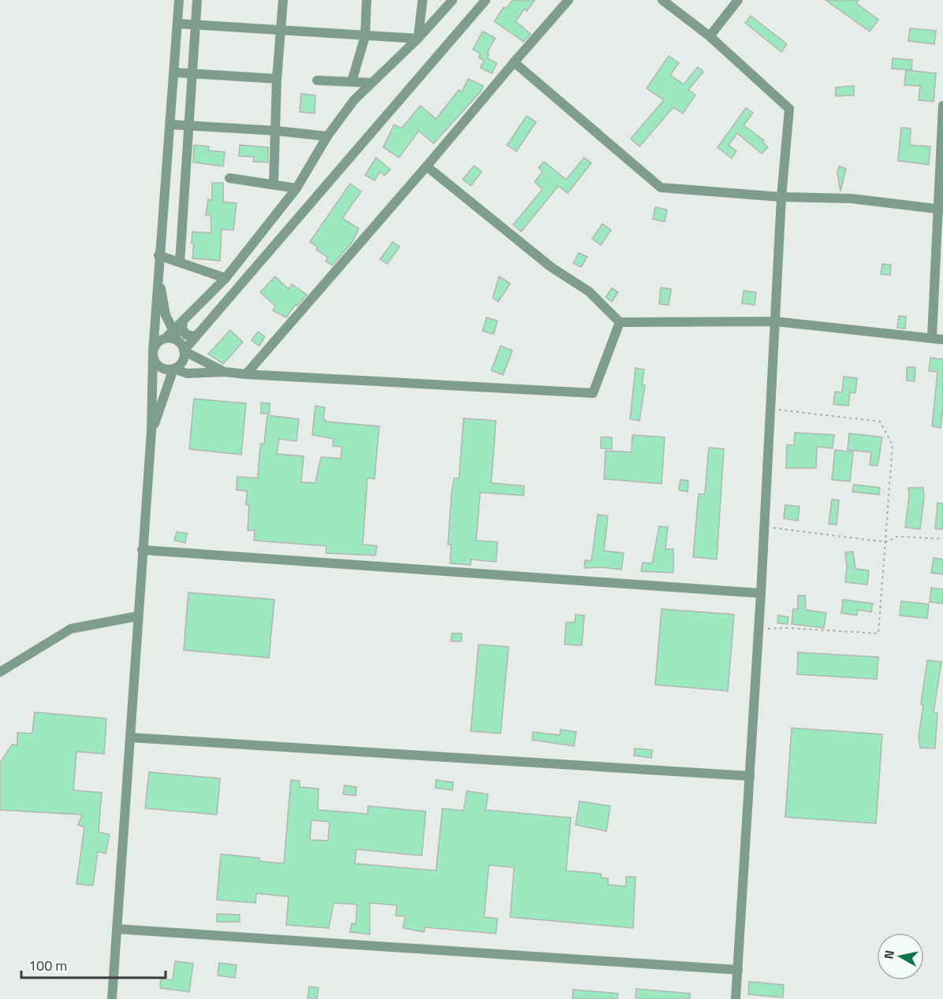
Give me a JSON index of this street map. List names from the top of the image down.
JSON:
{
  "scale_bar": "100 m",
  "north": "left"
}
